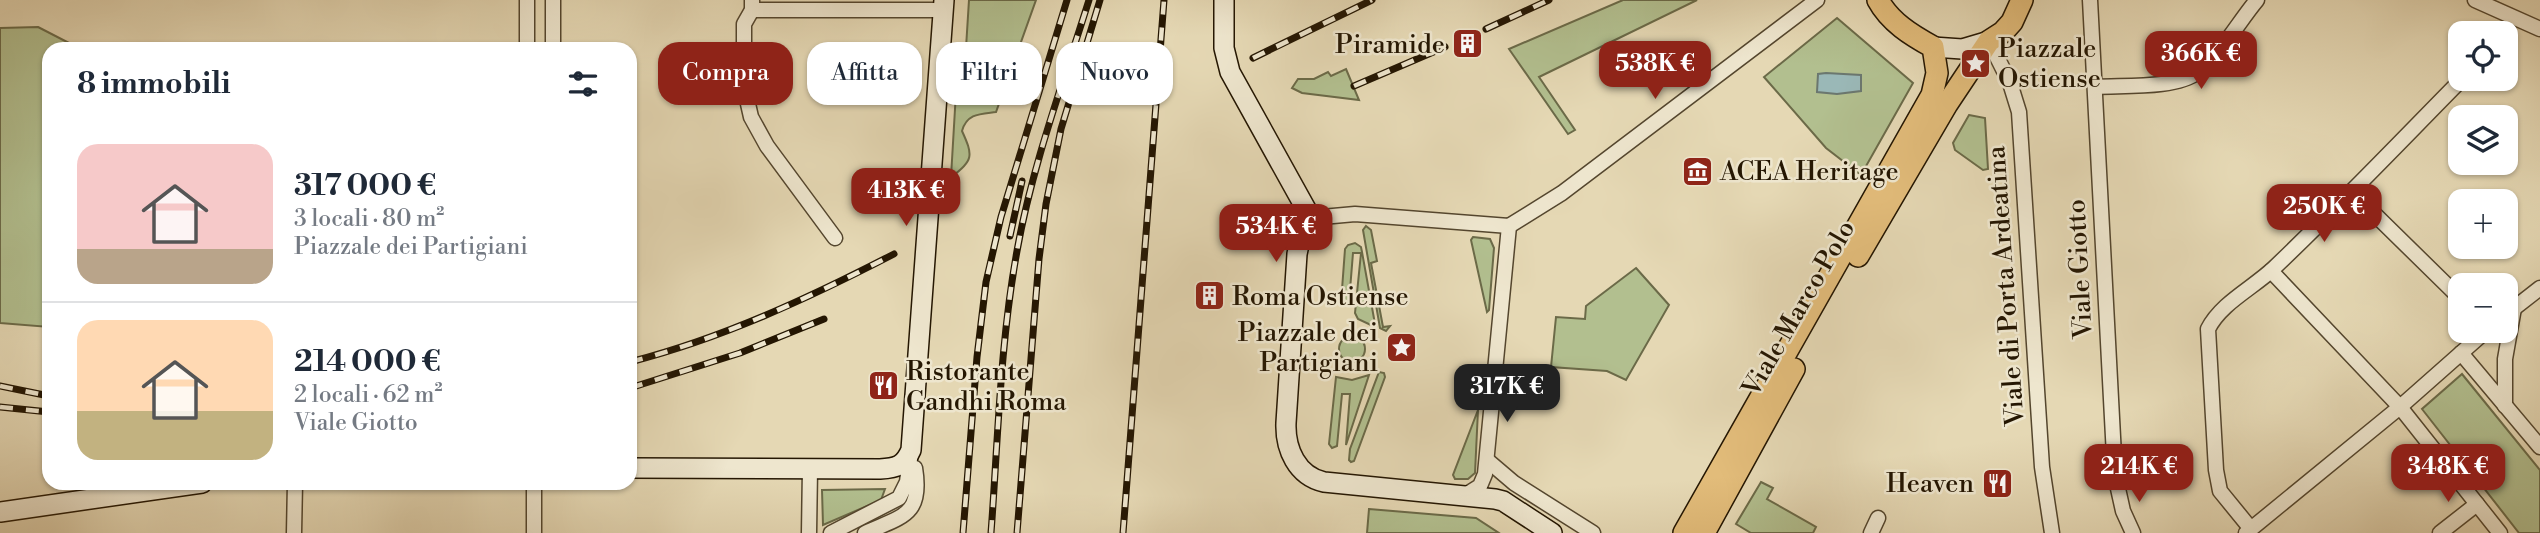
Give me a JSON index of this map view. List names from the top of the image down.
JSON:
{
  "streets": {
    "main road": ["Viale Marco Polo"],
    "street": ["Viale Giotto", "Viale di Porta Ardeatina"]
  },
  "crossings": [
    ["Viale di Porta Ardeatina", "Viale Marco Polo"]
  ],
  "places": {
    "building": ["Piramide", "Roma Ostiense"],
    "place": ["Piazzale Ostiense", "Piazzale dei Partigiani"],
    "museum": ["ACEA Heritage"],
    "restaurant": ["Ristorante Gandhi Roma", "Heaven"]
  },
  "page": {
    "map_buttons": ["+", "−"],
    "price": [
      "366K €",
      "538K €",
      "413K €",
      "250K €",
      "534K €",
      "317K €",
      "214K €",
      "348K €"
    ],
    "chip": [
      "Compra",
      "Affitta",
      "Filtri",
      "Nuovo"
    ],
    "heading": "8 immobili",
    "list": [
      {
        "name": "317 000 €",
        "note": "3 locali · 80 m² · Piazzale dei Partigiani"
      },
      {
        "name": "214 000 €",
        "note": "2 locali · 62 m² · Viale Giotto"
      }
    ]
  }
}
